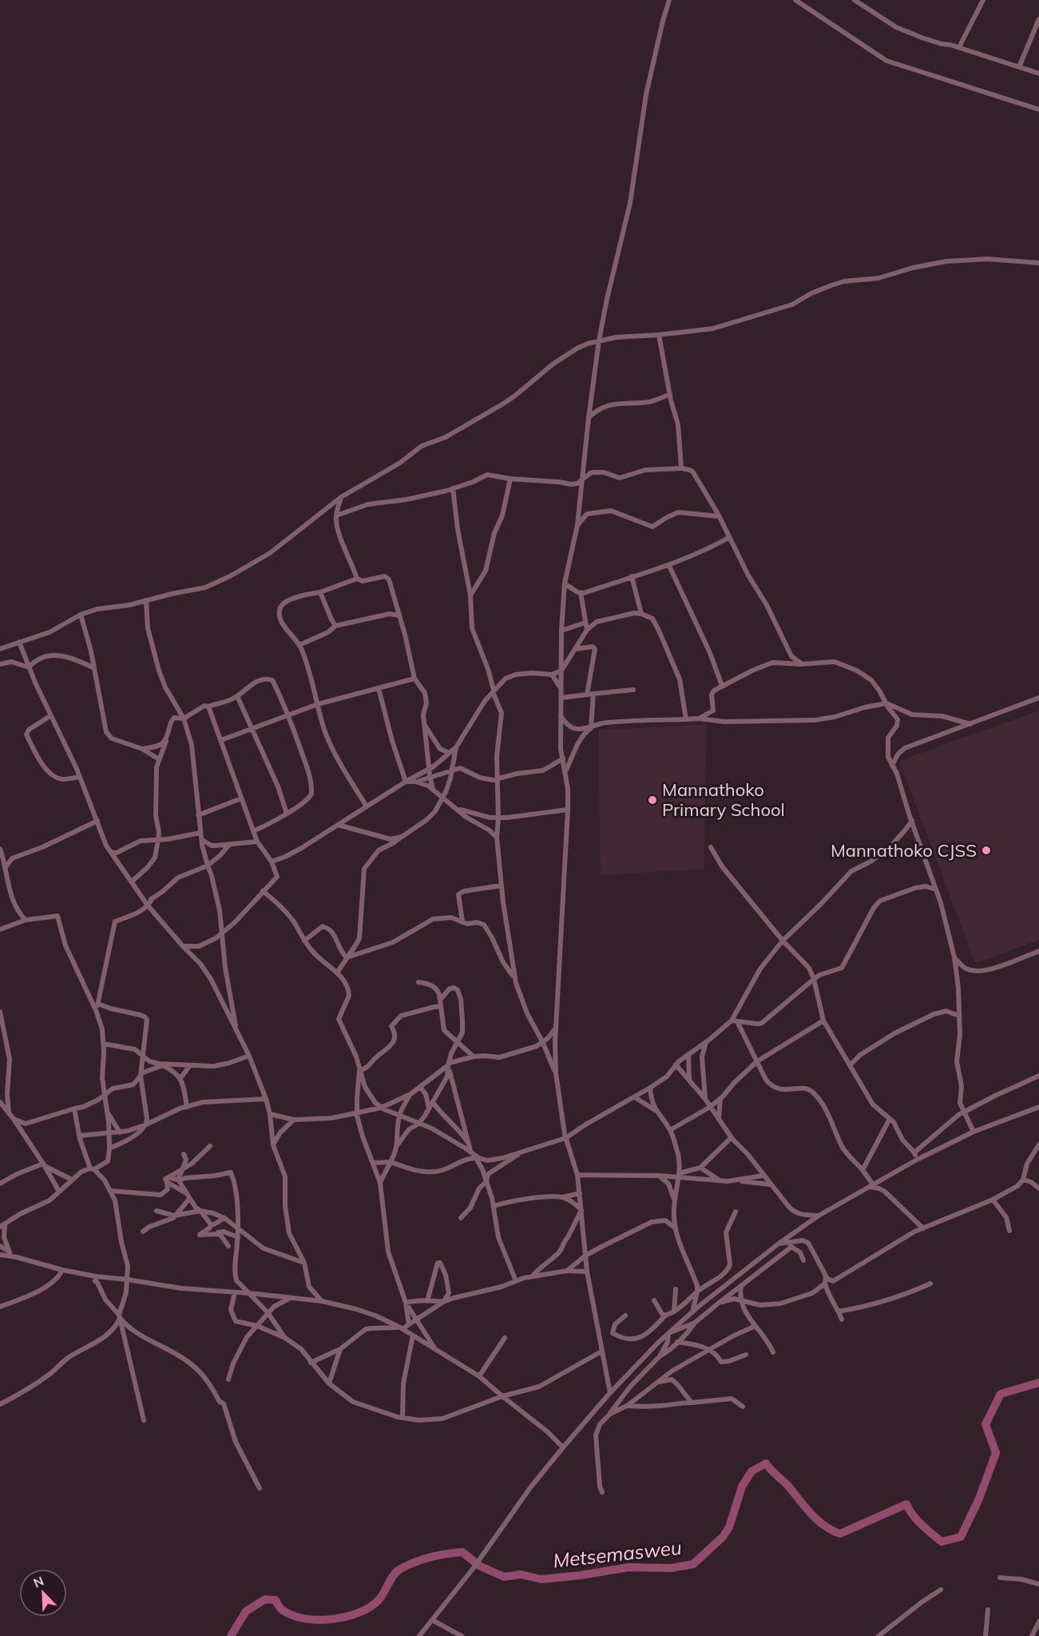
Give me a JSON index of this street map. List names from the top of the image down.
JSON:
{
  "water": ["Metsemasweu"],
  "places": ["Mannathoko Primary School", "Mannathoko CJSS"],
  "north": "top left"
}
